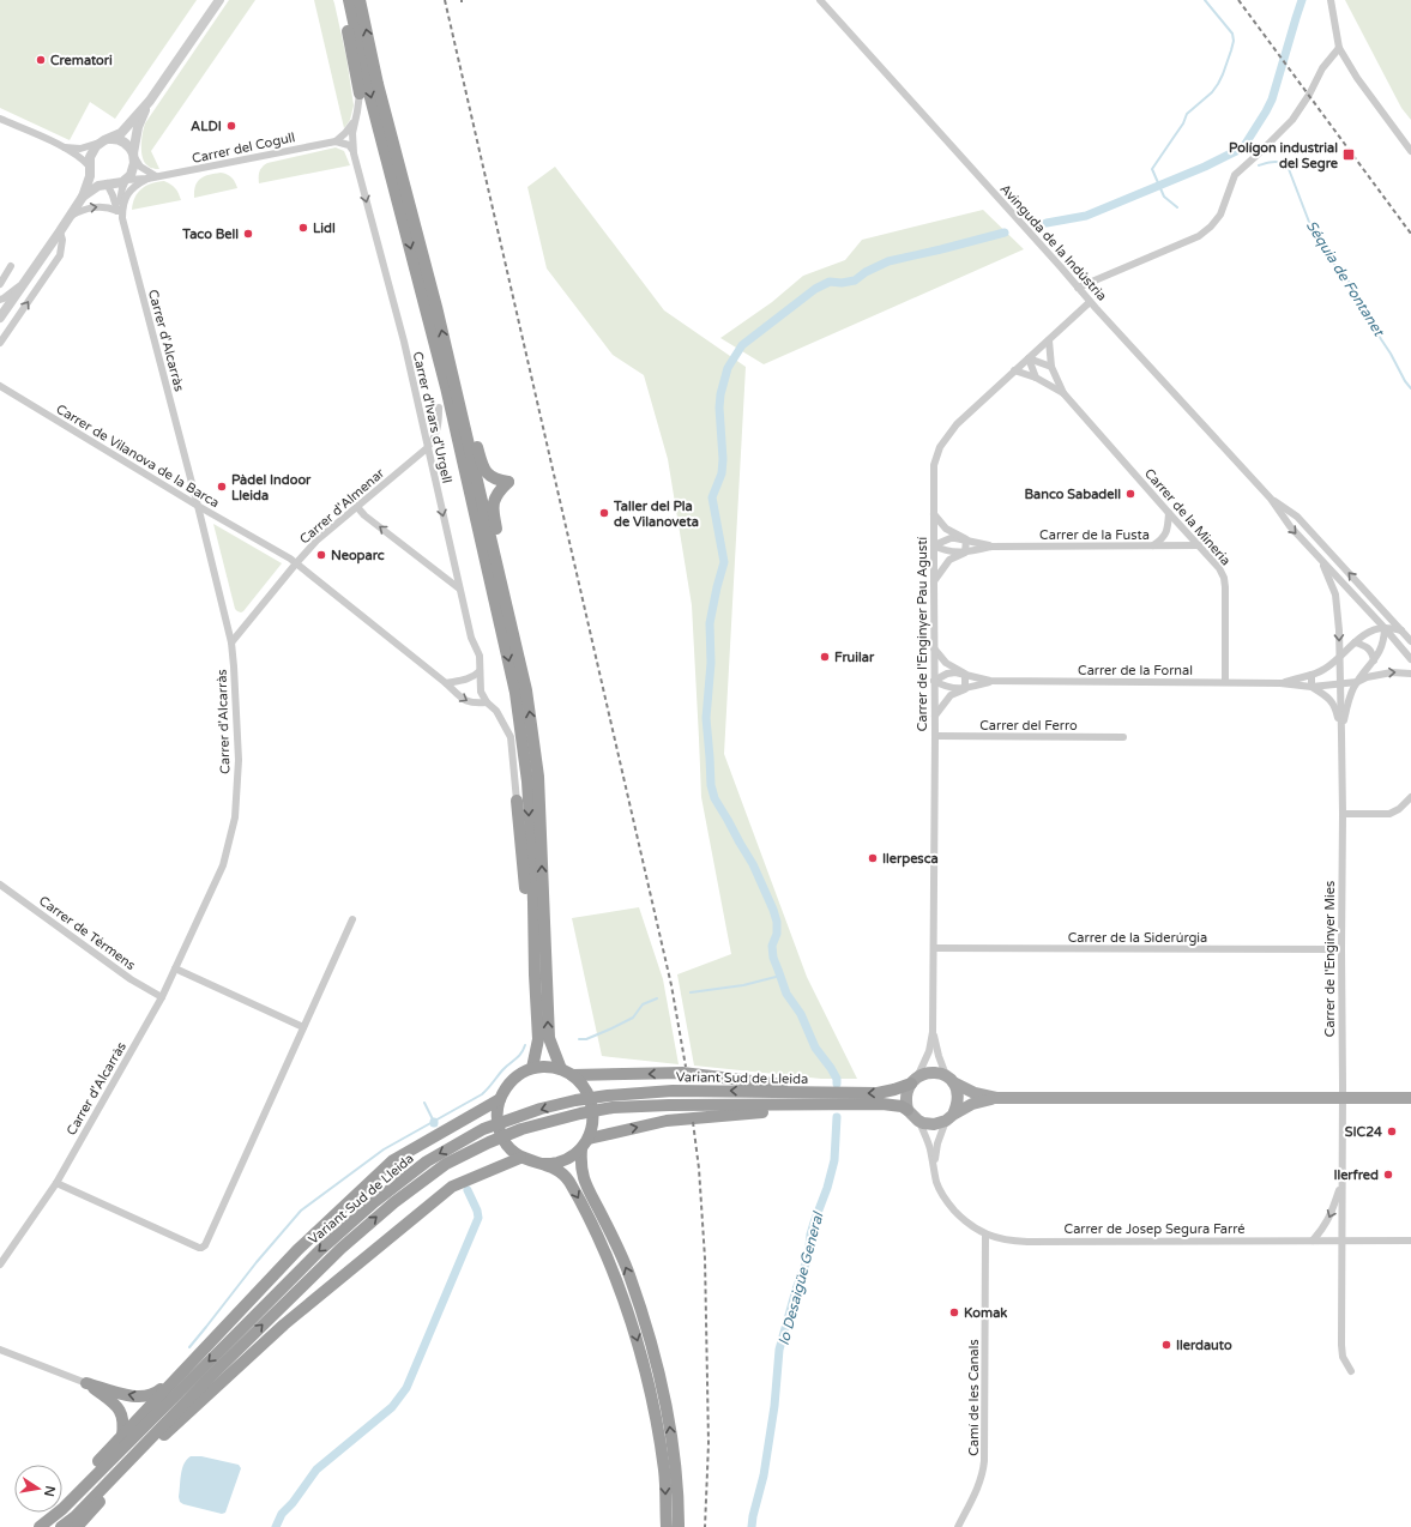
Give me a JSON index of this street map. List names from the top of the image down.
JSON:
{
  "streets": {
    "highway": ["Variant Sud de Lleida"],
    "street": [
      "Carrer del Cogull",
      "Avinguda de la Indústria",
      "Carrer d'Alcarràs",
      "Carrer d'Ivars d'Urgell",
      "Carrer de Vilanova de la Barca",
      "Carrer d'Almenar",
      "Carrer de la Mineria",
      "Carrer de la Fusta",
      "Carrer de l'Enginyer Pau Agustí",
      "Carrer de la Fornal",
      "Carrer del Ferro",
      "Carrer de Térmens",
      "Carrer de la Siderúrgia",
      "Carrer de l'Enginyer Mies",
      "Carrer de Josep Segura Farré",
      "Camí de les Canals"
    ]
  },
  "crossings": [
    ["Carrer del Cogull", "Carrer d'Alcarràs"],
    ["Avinguda de la Indústria", "Carrer de l'Enginyer Pau Agustí"],
    ["Avinguda de la Indústria", "Carrer de la Fornal"],
    ["Avinguda de la Indústria", "Carrer de l'Enginyer Mies"],
    ["Carrer d'Alcarràs", "Carrer de Vilanova de la Barca"],
    ["Carrer d'Alcarràs", "Carrer d'Almenar"],
    ["Carrer d'Alcarràs", "Carrer de Térmens"],
    ["Carrer d'Ivars d'Urgell", "Carrer de Vilanova de la Barca"],
    ["Carrer d'Ivars d'Urgell", "Carrer d'Almenar"],
    ["Carrer de Vilanova de la Barca", "Carrer d'Almenar"],
    ["Carrer de la Mineria", "Carrer de la Fusta"],
    ["Carrer de la Mineria", "Carrer de l'Enginyer Pau Agustí"],
    ["Carrer de la Mineria", "Carrer de la Fornal"],
    ["Carrer de la Fusta", "Carrer de l'Enginyer Pau Agustí"],
    ["Carrer de l'Enginyer Pau Agustí", "Carrer de la Fornal"],
    ["Carrer de l'Enginyer Pau Agustí", "Carrer del Ferro"],
    ["Carrer de l'Enginyer Pau Agustí", "Carrer de la Siderúrgia"],
    ["Carrer de l'Enginyer Pau Agustí", "Variant Sud de Lleida"],
    ["Carrer de l'Enginyer Pau Agustí", "Carrer de Josep Segura Farré"],
    ["Carrer de la Fornal", "Carrer de l'Enginyer Mies"],
    ["Carrer de la Siderúrgia", "Carrer de l'Enginyer Mies"],
    ["Carrer de l'Enginyer Mies", "Carrer de Josep Segura Farré"],
    ["Variant Sud de Lleida", "Carrer de Josep Segura Farré"],
    ["Carrer de Josep Segura Farré", "Camí de les Canals"]
  ],
  "one_way": ["Carrer d'Ivars d'Urgell"],
  "water": ["Séquia de Fontanet", "lo Desaigüe General"],
  "places": {
    "other": [
      "Crematori",
      "ALDI",
      "Lidl",
      "Taco Bell",
      "Pàdel Indoor Lleida",
      "Banco Sabadell",
      "Taller del Pla de Vilanoveta",
      "Neoparc",
      "Fruilar",
      "Ilerpesca",
      "SIC24",
      "Ilerfred",
      "Komak",
      "Ilerdauto"
    ],
    "transit": ["Polígon industrial del Segre"]
  },
  "north": "right"
}
